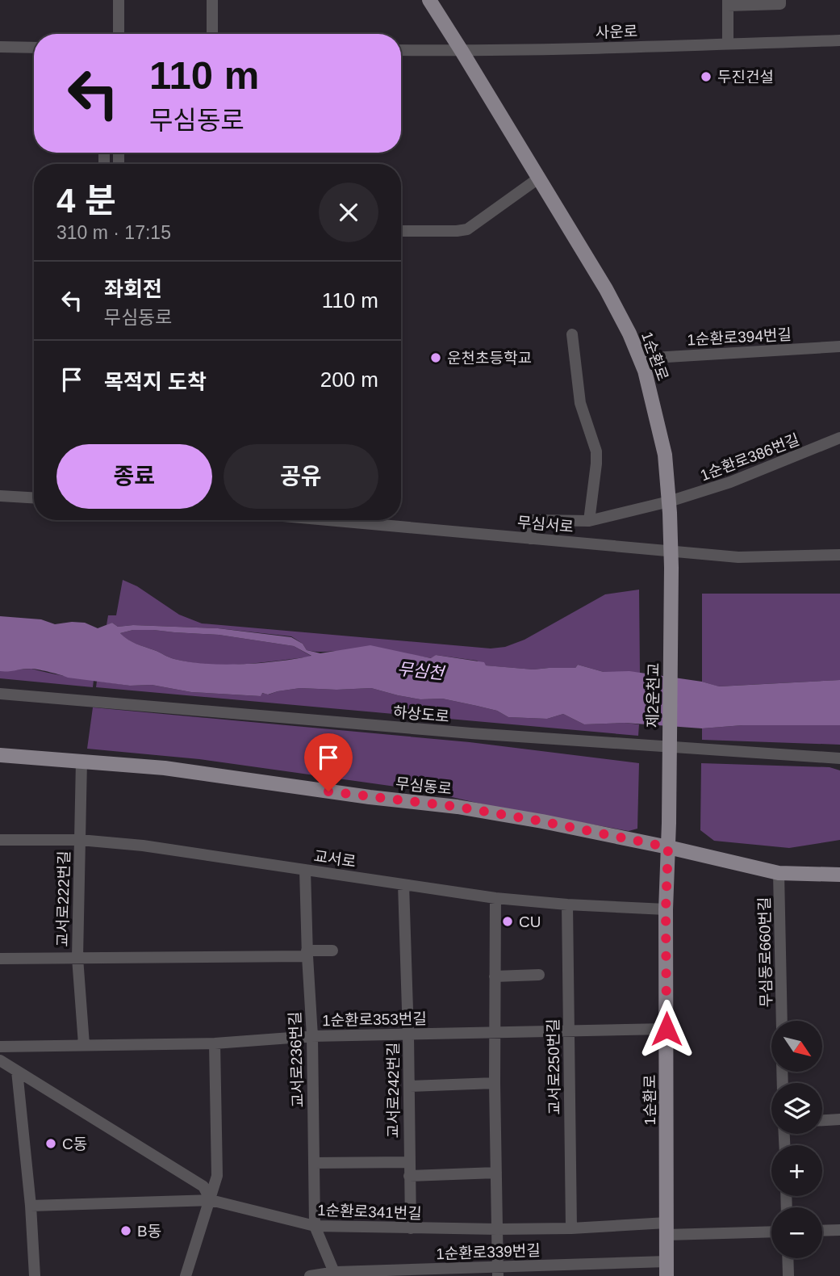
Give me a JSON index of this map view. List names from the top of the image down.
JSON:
{
  "streets": {
    "main road": ["1순환로", "제2운천교", "무심동로"],
    "street": [
      "사운로",
      "1순환로394번길",
      "1순환로386번길",
      "무심서로",
      "하상도로",
      "교서로",
      "교서로222번길",
      "무심동로660번길",
      "1순환로353번길",
      "교서로236번길",
      "교서로250번길",
      "교서로242번길",
      "1순환로341번길",
      "1순환로339번길"
    ]
  },
  "crossings": [
    ["사운로", "1순환로"],
    ["1순환로394번길", "1순환로"],
    ["1순환로", "1순환로386번길"],
    ["1순환로", "무심서로"],
    ["1순환로", "제2운천교"],
    ["1순환로", "무심동로"],
    ["1순환로", "교서로"],
    ["1순환로", "1순환로353번길"],
    ["1순환로", "1순환로341번길"],
    ["1순환로", "1순환로339번길"],
    ["1순환로386번길", "무심서로"],
    ["무심동로", "교서로222번길"],
    ["무심동로", "무심동로660번길"],
    ["교서로", "교서로222번길"],
    ["교서로", "교서로236번길"],
    ["교서로", "교서로250번길"],
    ["교서로", "교서로242번길"],
    ["교서로222번길", "1순환로353번길"],
    ["교서로222번길", "교서로236번길"],
    ["1순환로353번길", "교서로236번길"],
    ["1순환로353번길", "교서로250번길"],
    ["1순환로353번길", "교서로242번길"],
    ["교서로236번길", "1순환로341번길"],
    ["교서로250번길", "1순환로341번길"],
    ["교서로242번길", "1순환로341번길"]
  ],
  "water": ["무심천"],
  "places": [
    "두진건설",
    "운천초등학교",
    "CU",
    "C동",
    "B동"
  ],
  "north": "bottom right",
  "page": {
    "turn": ["110 m", "무심동로"],
    "heading": ["4 분", "310 m · 17:15"],
    "list": [
      {
        "name": "좌회전",
        "note": "무심동로",
        "value": "110 m"
      },
      {
        "name": "목적지 도착",
        "value": "200 m"
      }
    ],
    "buttons": ["종료", "공유"],
    "map_buttons": ["+", "−"]
  }
}
